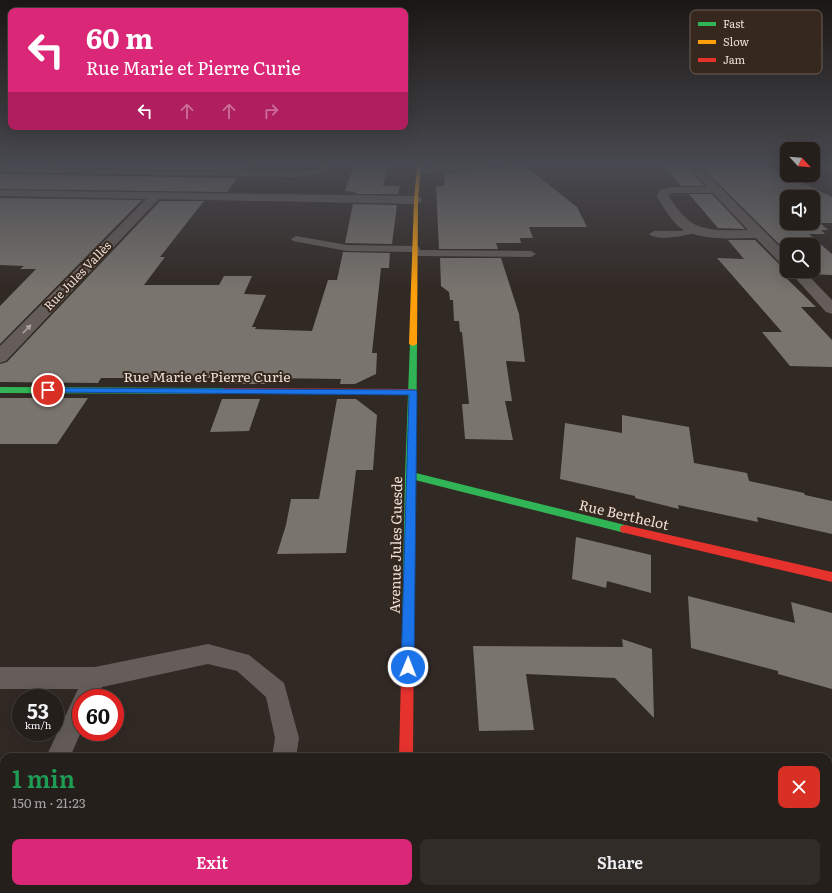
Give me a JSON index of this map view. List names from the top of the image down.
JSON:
{
  "streets": {
    "main road": ["Rue Marie et Pierre Curie", "Rue Berthelot", "Avenue Jules Guesde"],
    "street": ["Rue Jules Vallès"]
  },
  "crossings": [
    ["Rue Marie et Pierre Curie", "Avenue Jules Guesde"],
    ["Rue Berthelot", "Avenue Jules Guesde"]
  ],
  "one_way": ["Rue Jules Vallès"],
  "legend": ["Fast", "Slow", "Jam"],
  "north": "bottom right",
  "page": {
    "turn": ["60 m", "Rue Marie et Pierre Curie"],
    "speed": "53 km/h",
    "limit": "60",
    "heading": ["1 min", "150 m · 21:23"],
    "buttons": ["Exit", "Share"]
  }
}
